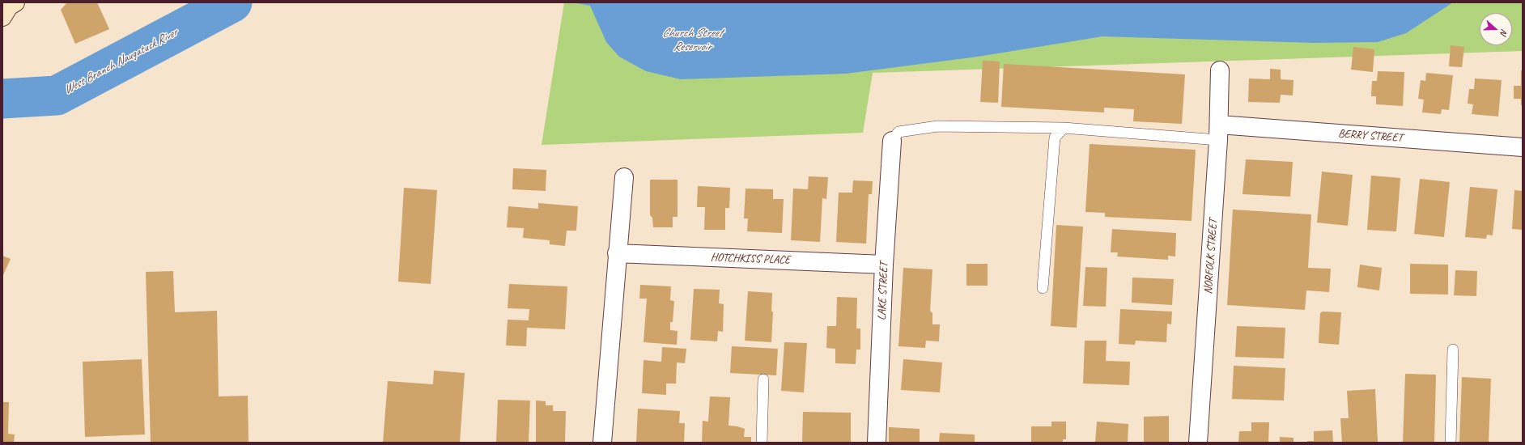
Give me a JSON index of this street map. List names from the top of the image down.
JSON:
{
  "streets": {
    "street": [
      "BERRY STREET",
      "NORFOLK STREET",
      "HOTCHKISS PLACE",
      "LAKE STREET"
    ]
  },
  "crossings": [
    ["BERRY STREET", "NORFOLK STREET"],
    ["HOTCHKISS PLACE", "LAKE STREET"]
  ],
  "water": ["Church Street Reservoir", "West Branch Naugatuck River"],
  "north": "right"
}
